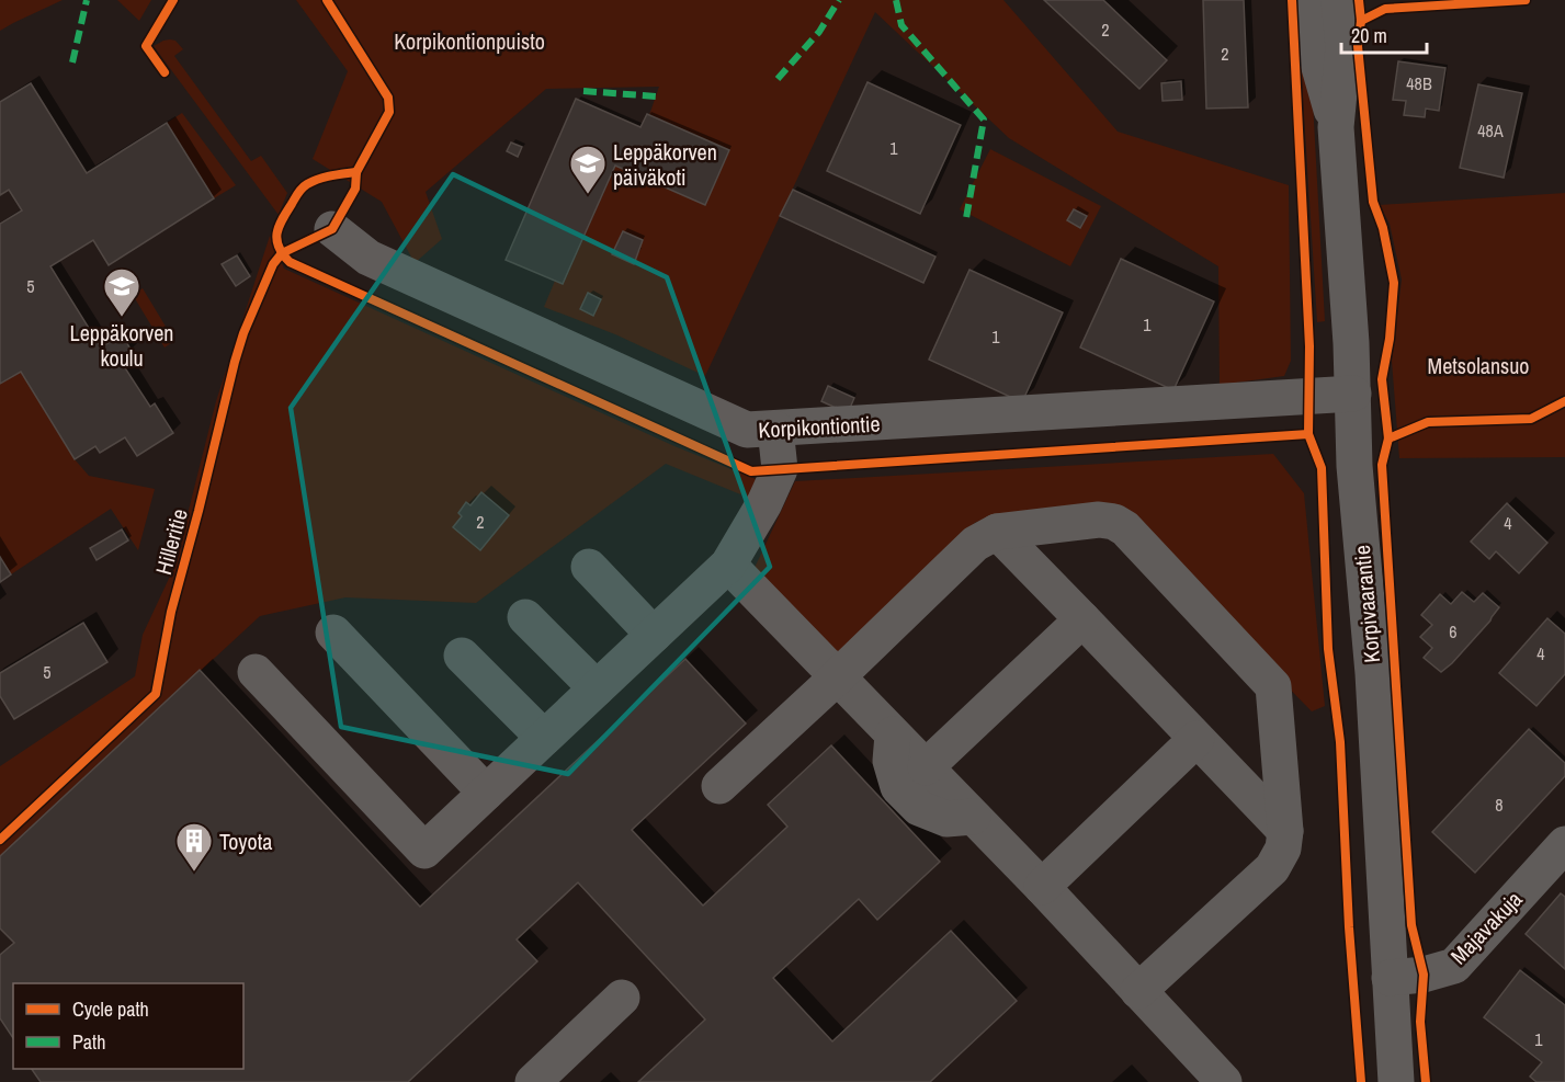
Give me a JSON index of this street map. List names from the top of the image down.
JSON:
{
  "streets": {
    "street": ["Korpikontiontie", "Korpivaarantie", "Majavakuja"],
    "cycle path": ["Hilleritie"]
  },
  "crossings": [
    ["Korpikontiontie", "Korpivaarantie"],
    ["Korpivaarantie", "Majavakuja"]
  ],
  "parks": ["Korpikontionpuisto", "Metsolansuo"],
  "places": {
    "school or university": ["Leppäkorven päiväkoti", "Leppäkorven koulu"],
    "building": ["Toyota"]
  },
  "house_numbers": [
    "2",
    "2",
    "48B",
    "48A",
    "1",
    "5",
    "1",
    "1",
    "2",
    "4",
    "6",
    "4",
    "5",
    "8",
    "1"
  ],
  "legend": ["Cycle path", "Path"],
  "scale_bar": "20 m"
}
